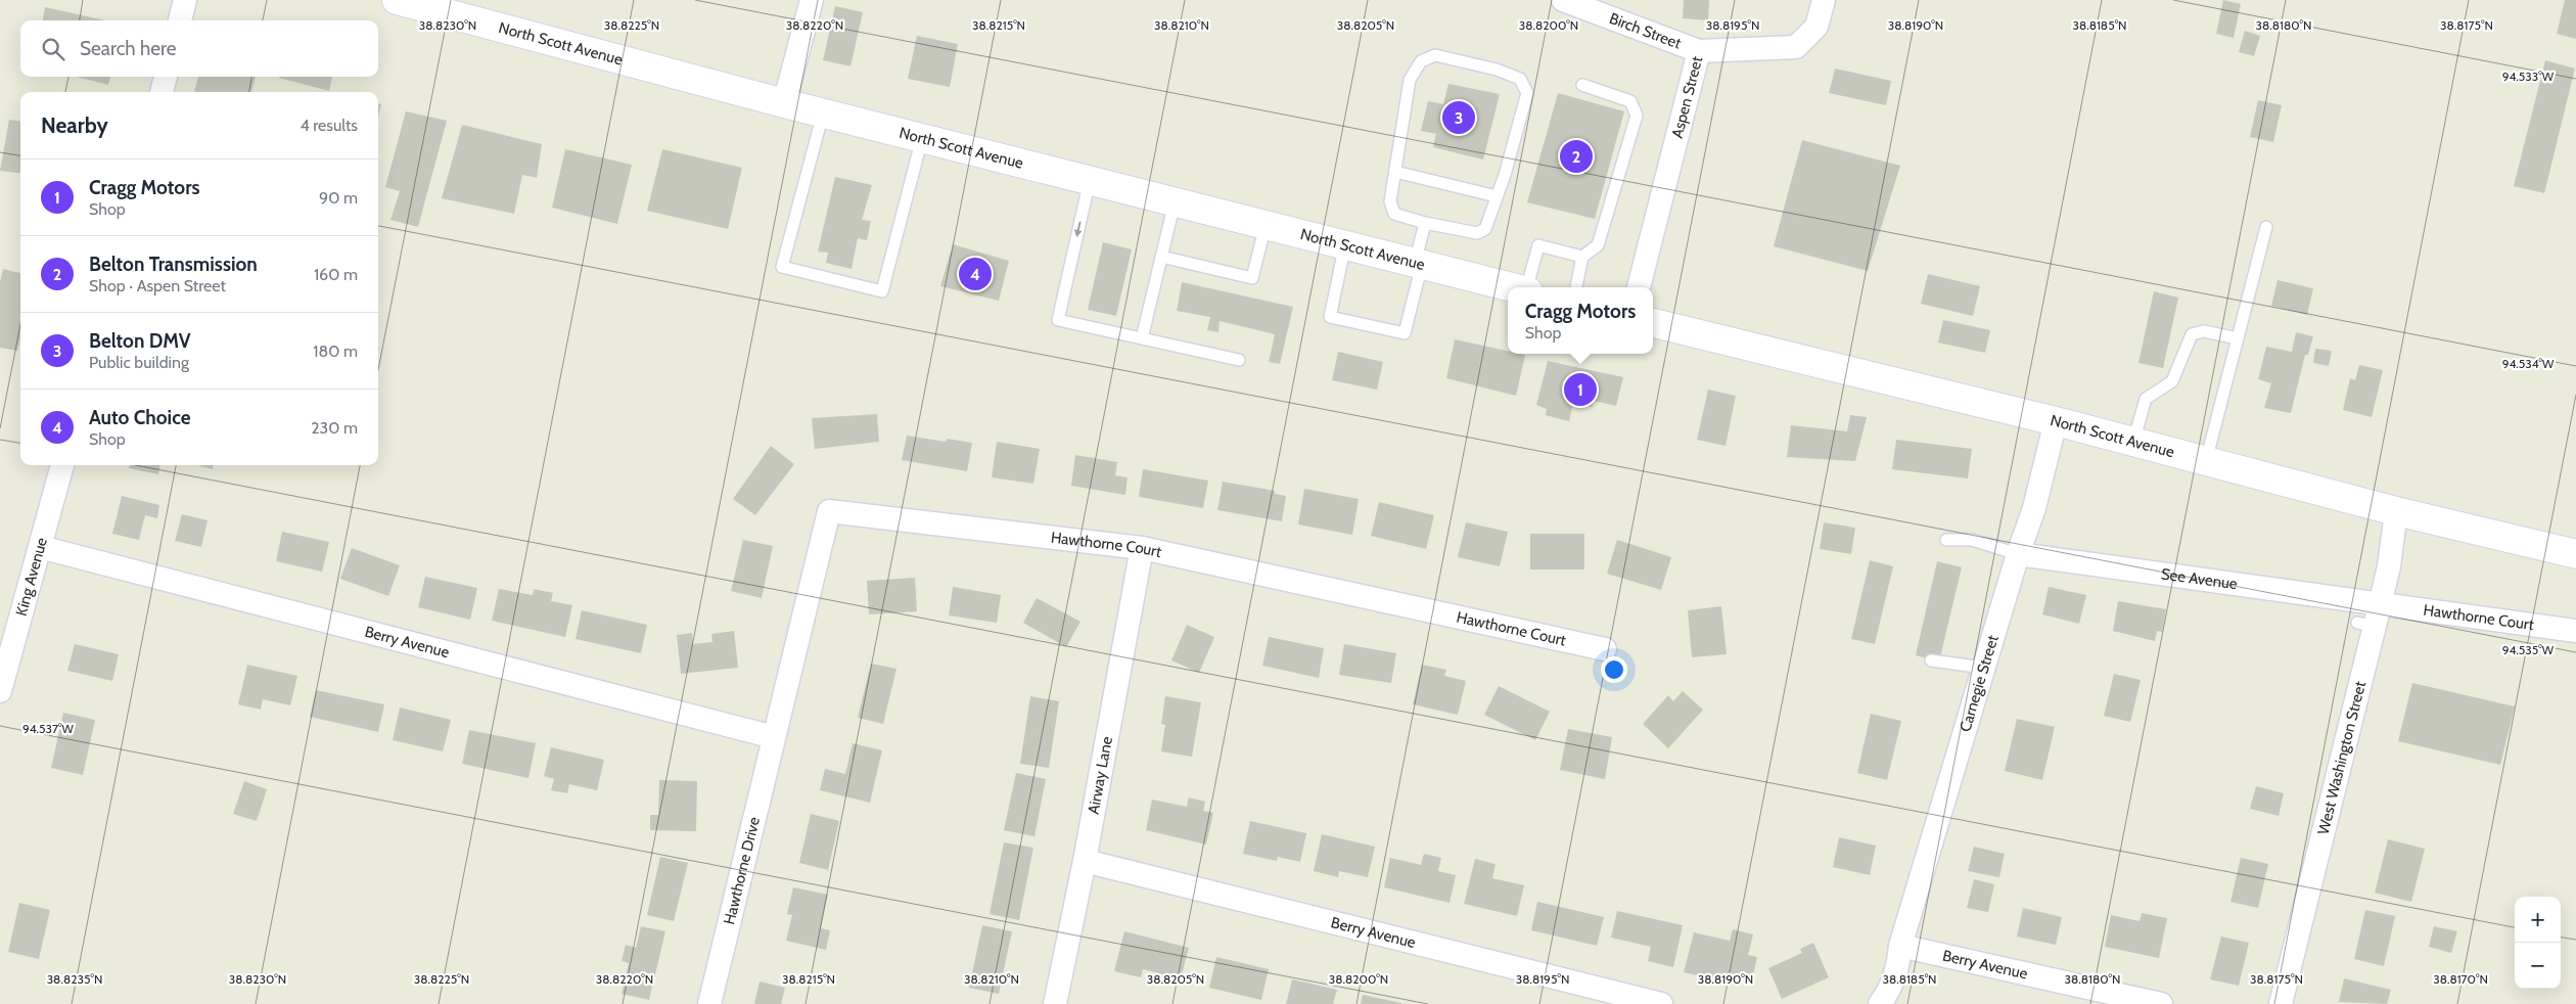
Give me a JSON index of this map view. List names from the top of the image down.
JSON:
{
  "streets": {
    "main road": ["North Scott Avenue"],
    "street": [
      "Birch Street",
      "Aspen Street",
      "Hawthorne Court",
      "King Avenue",
      "See Avenue",
      "Berry Avenue",
      "Carnegie Street",
      "West Washington Street",
      "Airway Lane",
      "Hawthorne Drive"
    ]
  },
  "crossings": [
    ["Birch Street", "Aspen Street"],
    ["North Scott Avenue", "Carnegie Street"],
    ["North Scott Avenue", "West Washington Street"],
    ["Hawthorne Court", "See Avenue"],
    ["Hawthorne Court", "Berry Avenue"],
    ["Hawthorne Court", "West Washington Street"],
    ["Hawthorne Court", "Airway Lane"],
    ["Hawthorne Court", "Hawthorne Drive"],
    ["King Avenue", "Berry Avenue"],
    ["See Avenue", "Carnegie Street"],
    ["See Avenue", "West Washington Street"],
    ["Berry Avenue", "Carnegie Street"],
    ["Berry Avenue", "Airway Lane"],
    ["Berry Avenue", "Hawthorne Drive"]
  ],
  "page": {
    "search": "Search here",
    "heading": ["Nearby", "4 results"],
    "pins": [
      "3",
      "2",
      "4",
      "1"
    ],
    "list": [
      {
        "mark": "1",
        "name": "Cragg Motors",
        "note": "Shop",
        "value": "90 m"
      },
      {
        "mark": "2",
        "name": "Belton Transmission",
        "note": "Shop · Aspen Street",
        "value": "160 m"
      },
      {
        "mark": "3",
        "name": "Belton DMV",
        "note": "Public building",
        "value": "180 m"
      },
      {
        "mark": "4",
        "name": "Auto Choice",
        "note": "Shop",
        "value": "230 m"
      }
    ],
    "popup": ["Cragg Motors", "Shop"],
    "map_buttons": ["+", "−"]
  },
  "coordinates": [
    "38.8230°N",
    "38.8225°N",
    "38.8220°N",
    "38.8215°N",
    "38.8210°N",
    "38.8205°N",
    "38.8200°N",
    "38.8195°N",
    "38.8190°N",
    "38.8185°N",
    "38.8180°N",
    "38.8175°N",
    "94.533°W",
    "94.534°W",
    "94.535°W",
    "94.537°W",
    "38.8235°N",
    "38.8170°N"
  ]
}
